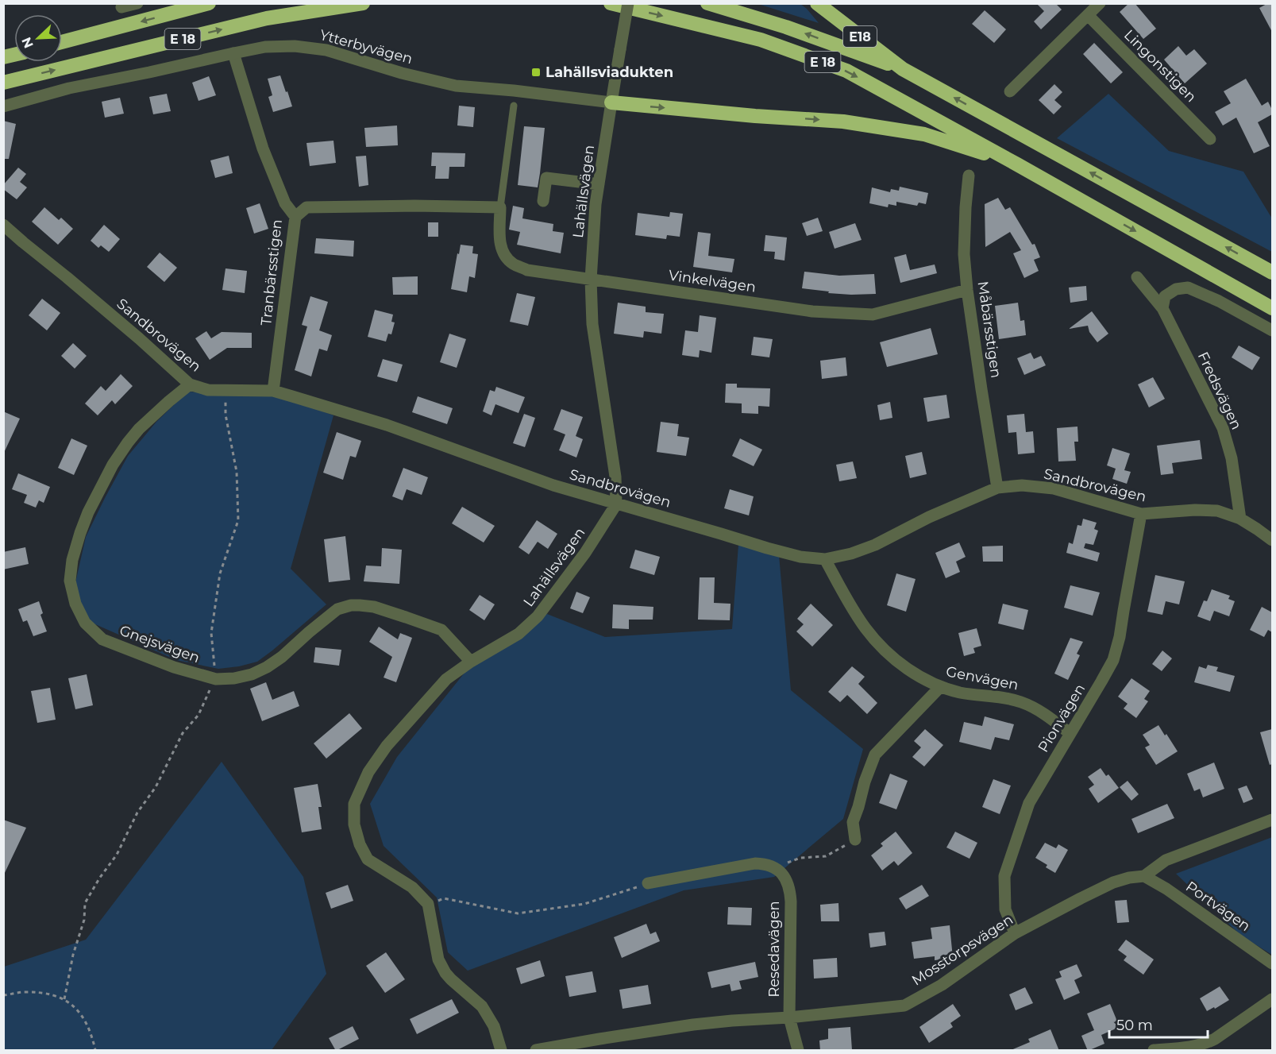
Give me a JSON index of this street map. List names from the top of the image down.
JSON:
{
  "streets": {
    "highway": ["E18", "E 18"],
    "street": [
      "Ytterbyvägen",
      "Lingonstigen",
      "Lahällsvägen",
      "Tranbärsstigen",
      "Vinkelvägen",
      "Måbärsstigen",
      "Sandbrovägen",
      "Fredsvägen",
      "Gnejsvägen",
      "Genvägen",
      "Pionvägen",
      "Portvägen",
      "Resedavägen",
      "Mosstorpsvägen"
    ]
  },
  "crossings": [
    ["E18", "E 18"],
    ["E 18", "Ytterbyvägen"],
    ["E 18", "Lahällsvägen"],
    ["Ytterbyvägen", "Lahällsvägen"],
    ["Ytterbyvägen", "Tranbärsstigen"],
    ["Lahällsvägen", "Vinkelvägen"],
    ["Lahällsvägen", "Sandbrovägen"],
    ["Lahällsvägen", "Gnejsvägen"],
    ["Tranbärsstigen", "Sandbrovägen"],
    ["Vinkelvägen", "Måbärsstigen"],
    ["Måbärsstigen", "Sandbrovägen"],
    ["Sandbrovägen", "Fredsvägen"],
    ["Sandbrovägen", "Gnejsvägen"],
    ["Sandbrovägen", "Genvägen"],
    ["Sandbrovägen", "Pionvägen"],
    ["Genvägen", "Pionvägen"],
    ["Pionvägen", "Mosstorpsvägen"],
    ["Portvägen", "Mosstorpsvägen"],
    ["Resedavägen", "Mosstorpsvägen"]
  ],
  "places": {
    "transit": ["Lahällsviadukten"]
  },
  "scale_bar": "50 m",
  "north": "bottom left"
}
